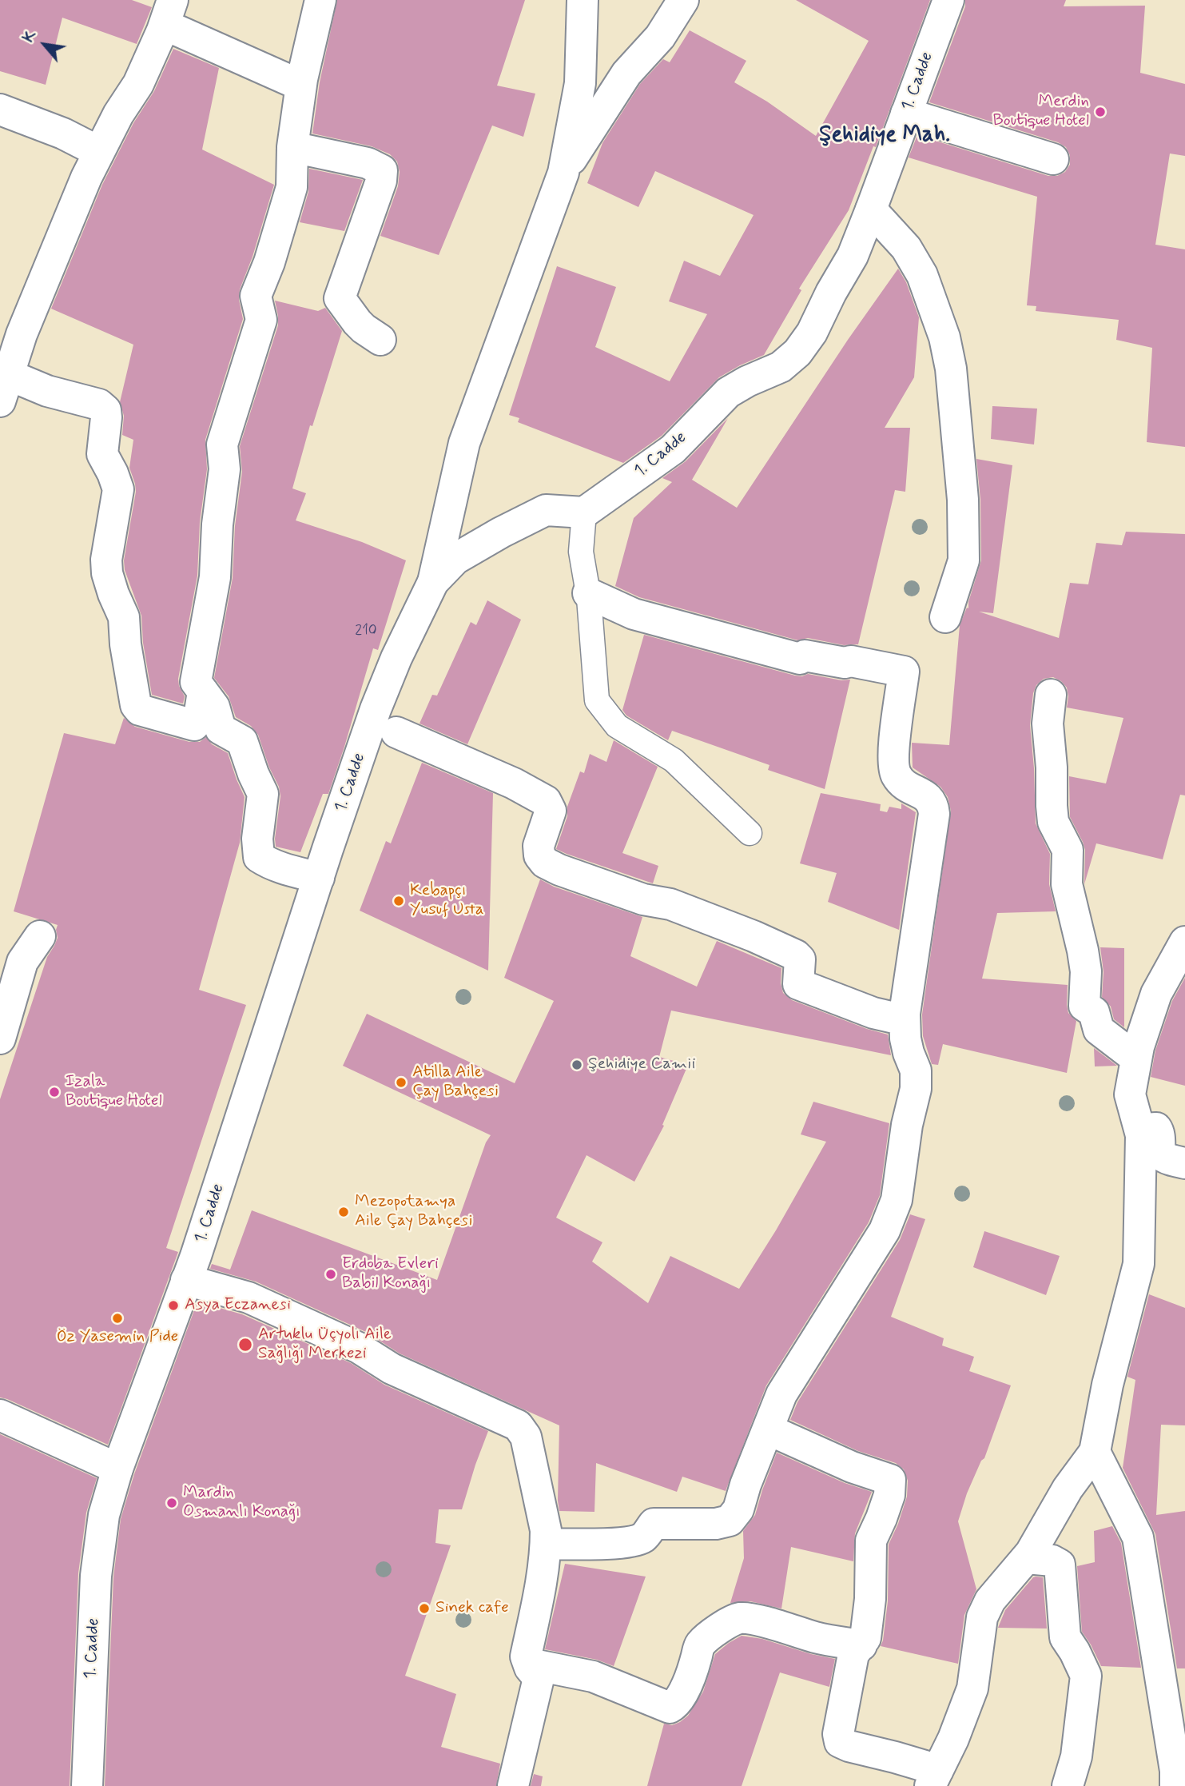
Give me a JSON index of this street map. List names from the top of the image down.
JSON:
{
  "streets": {
    "street": ["1. Cadde"]
  },
  "districts": ["Şehidiye Mah."],
  "places": [
    "Merdin Boutique Hotel",
    "Kebapçı Yusuf Usta",
    "Şehidiye Camii",
    "Atilla Aile Çay Bahçesi",
    "Izala Boutique Hotel",
    "Mezopotamya Aile Çay Bahçesi",
    "Erdoba Evleri Babil Konağı",
    "Asya Eczanesi",
    "Öz Yasemin Pide",
    "Artuklu Üçyolı Aile Sağlığı Merkezi",
    "Mardin Osmanlı Konağı",
    "Sinek cafe"
  ],
  "house_numbers": ["210"],
  "north": "top left"
}
